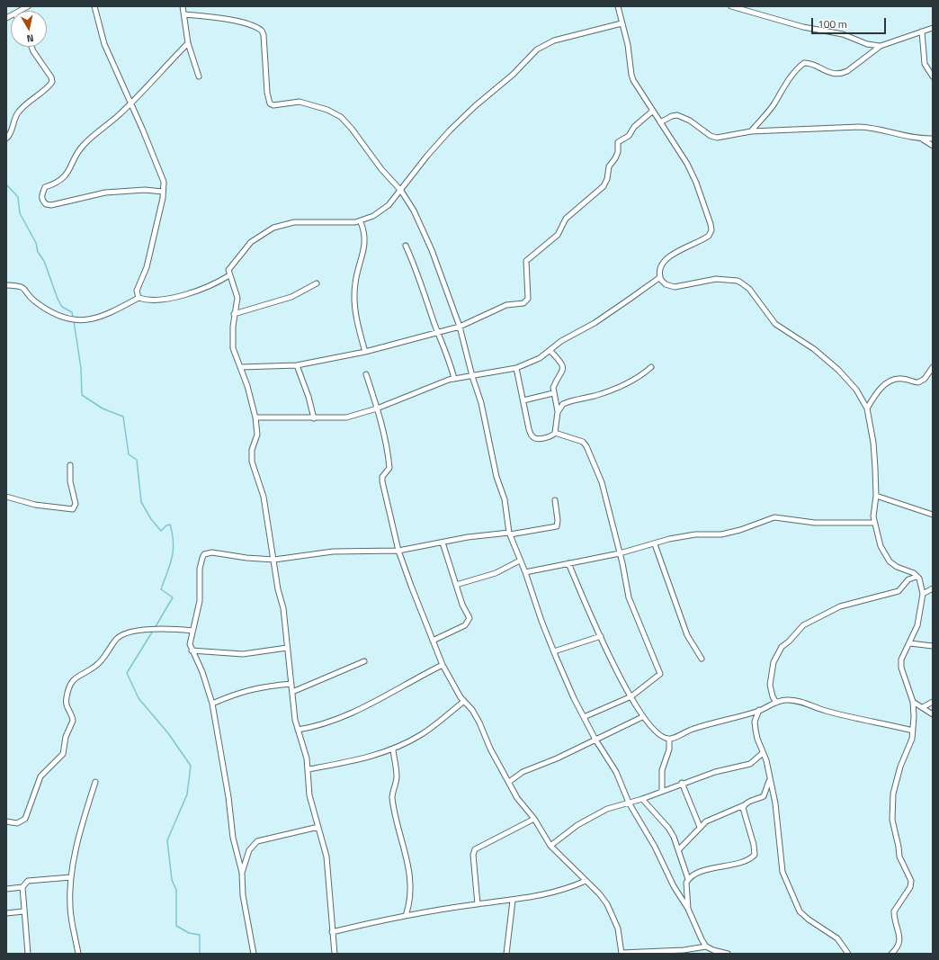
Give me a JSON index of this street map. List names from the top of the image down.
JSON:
{
  "scale_bar": "100 m",
  "north": "bottom"
}
